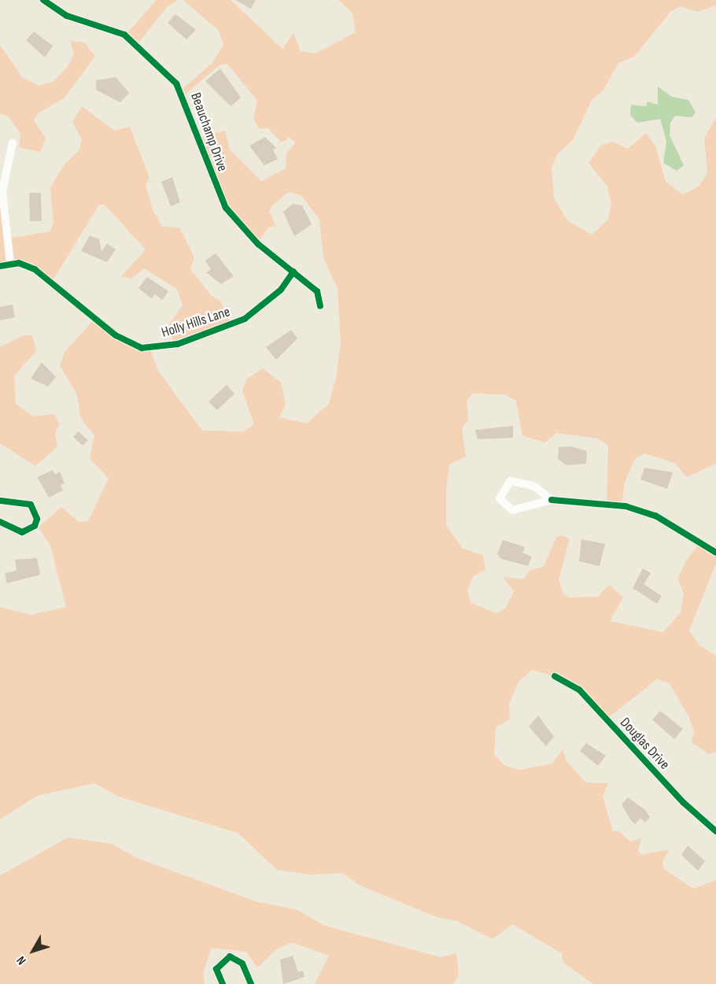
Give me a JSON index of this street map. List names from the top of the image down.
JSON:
{
  "streets": {
    "street": ["Beauchamp Drive", "Holly Hills Lane", "Douglas Drive"]
  },
  "crossings": [
    ["Beauchamp Drive", "Holly Hills Lane"]
  ],
  "north": "bottom left"
}
